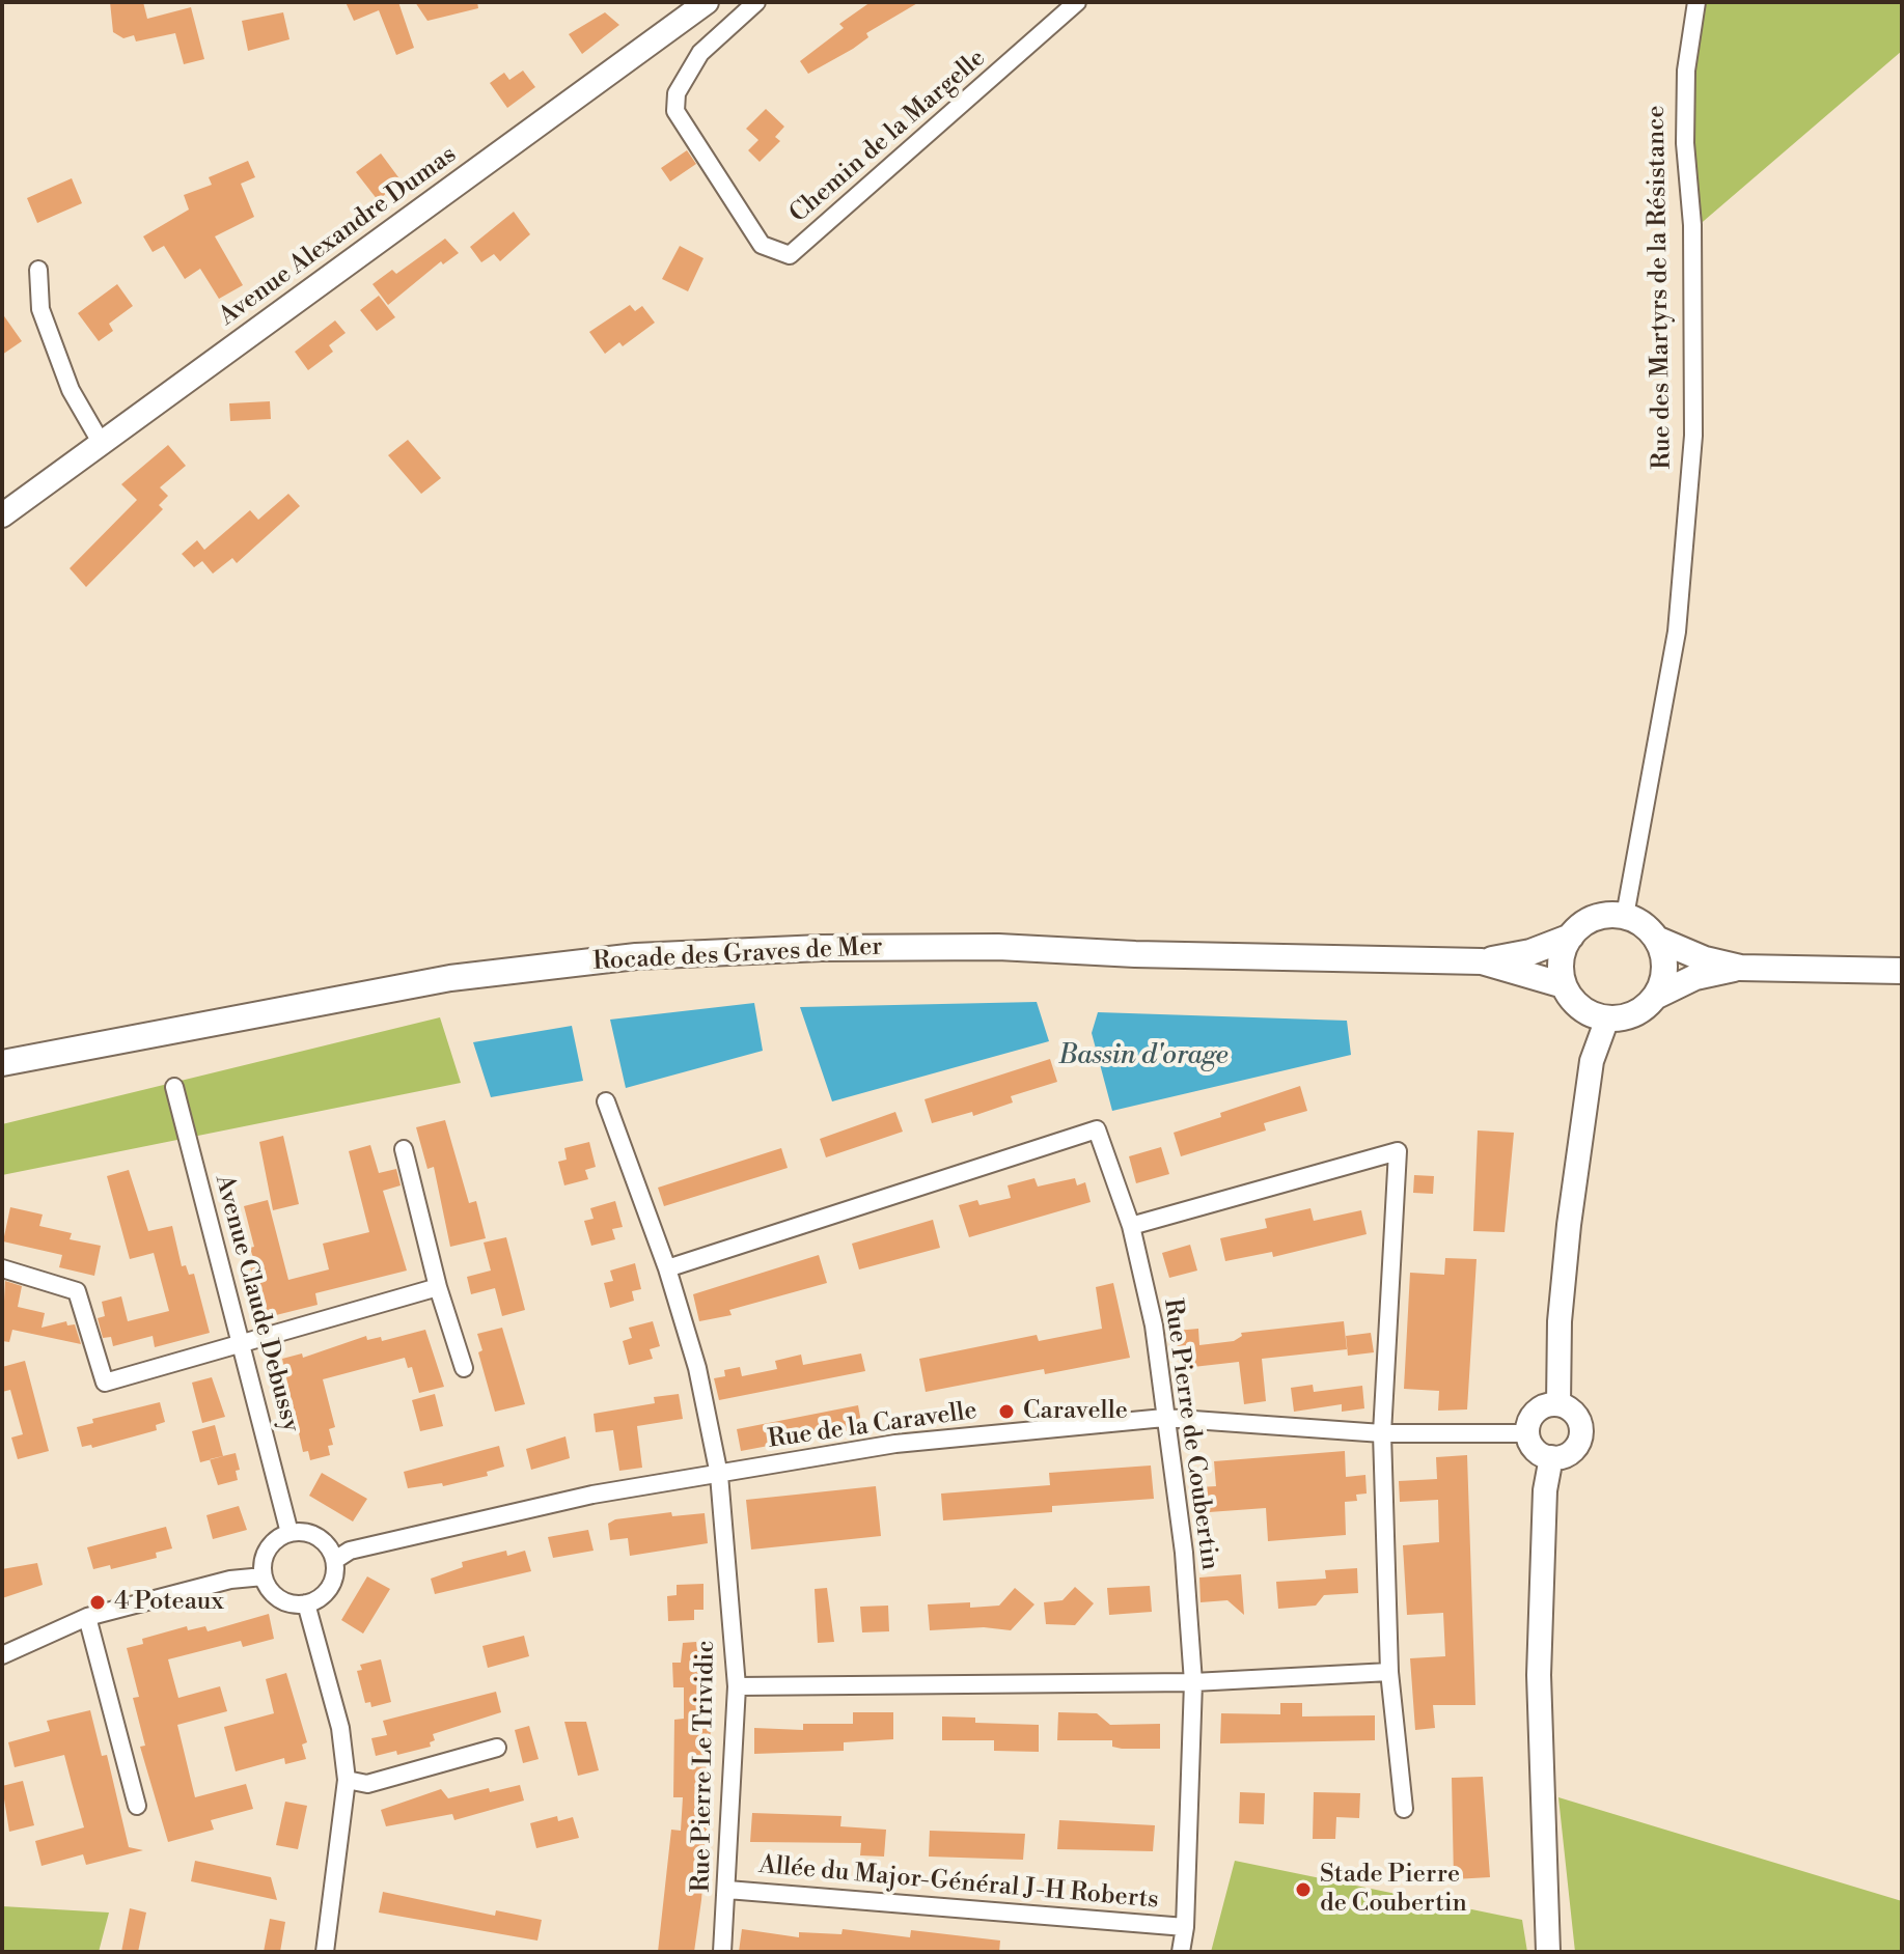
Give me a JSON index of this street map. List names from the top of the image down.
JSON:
{
  "streets": {
    "main road": ["Rocade des Graves de Mer"],
    "street": [
      "Chemin de la Margelle",
      "Avenue Alexandre Dumas",
      "Rue des Martyrs de la Résistance",
      "Avenue Claude Debussy",
      "Rue de la Caravelle",
      "Rue Pierre de Coubertin",
      "Rue Pierre Le Trividic",
      "Allée du Major-Général J-H Roberts"
    ]
  },
  "crossings": [
    ["Rue des Martyrs de la Résistance", "Rocade des Graves de Mer"],
    ["Avenue Claude Debussy", "Rue de la Caravelle"],
    ["Rue de la Caravelle", "Rue Pierre de Coubertin"],
    ["Rue de la Caravelle", "Rue Pierre Le Trividic"],
    ["Rue Pierre de Coubertin", "Rue Pierre Le Trividic"],
    ["Rue Pierre de Coubertin", "Allée du Major-Général J-H Roberts"],
    ["Rue Pierre Le Trividic", "Allée du Major-Général J-H Roberts"]
  ],
  "water": ["Bassin d'orage"],
  "places": ["Caravelle", "4 Poteaux", "Stade Pierre de Coubertin"]
}
